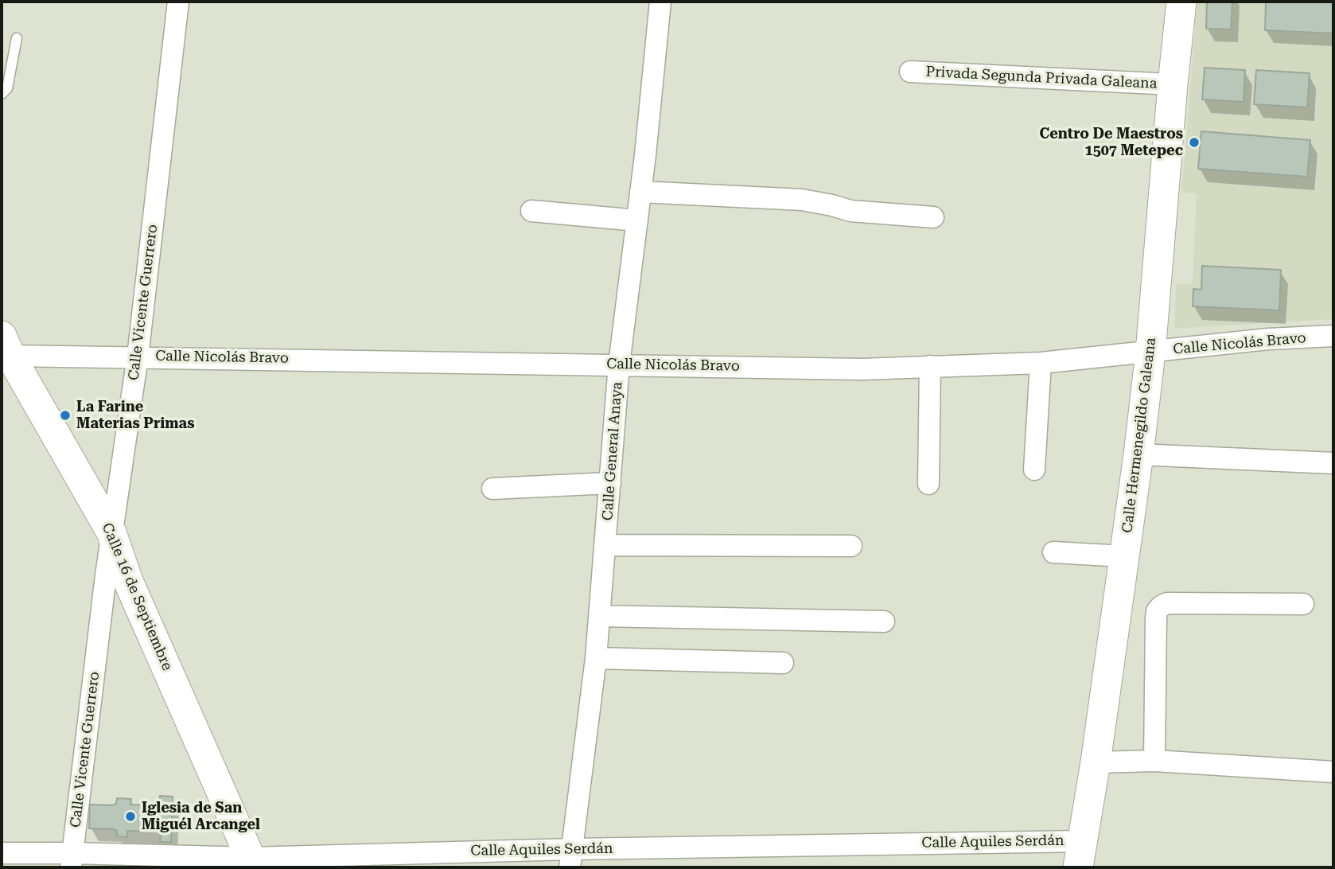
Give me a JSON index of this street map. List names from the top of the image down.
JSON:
{
  "streets": {
    "street": [
      "Privada Segunda Privada Galeana",
      "Calle Vicente Guerrero",
      "Calle Nicolás Bravo",
      "Calle Hermenegildo Galeana",
      "Calle General Anaya",
      "Calle 16 de Septiembre",
      "Calle Aquiles Serdán"
    ]
  },
  "crossings": [
    ["Privada Segunda Privada Galeana", "Calle Hermenegildo Galeana"],
    ["Calle Vicente Guerrero", "Calle Nicolás Bravo"],
    ["Calle Vicente Guerrero", "Calle 16 de Septiembre"],
    ["Calle Vicente Guerrero", "Calle Aquiles Serdán"],
    ["Calle Nicolás Bravo", "Calle Hermenegildo Galeana"],
    ["Calle Nicolás Bravo", "Calle General Anaya"],
    ["Calle Nicolás Bravo", "Calle 16 de Septiembre"],
    ["Calle Hermenegildo Galeana", "Calle Aquiles Serdán"],
    ["Calle General Anaya", "Calle Aquiles Serdán"],
    ["Calle 16 de Septiembre", "Calle Aquiles Serdán"]
  ],
  "places": ["Centro De Maestros 1507 Metepec", "La Farine Materias Primas", "Iglesia de San Miguél Arcangel"]
}
